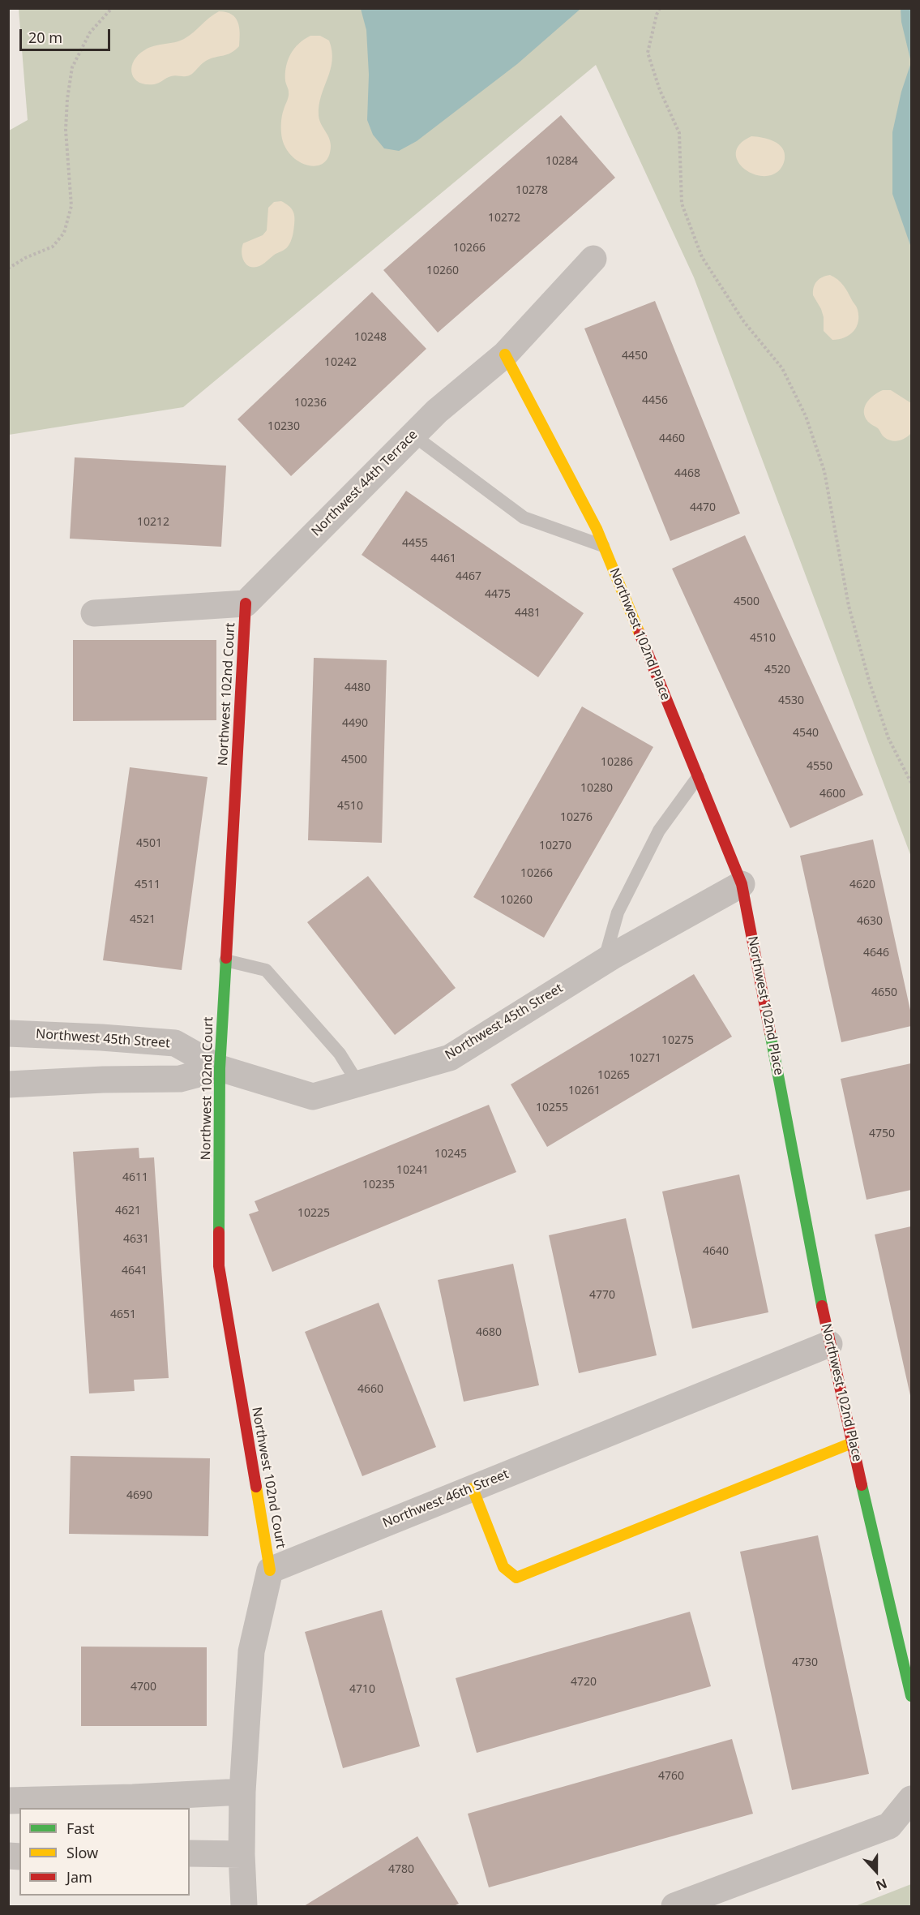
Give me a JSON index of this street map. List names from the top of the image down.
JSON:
{
  "streets": {
    "street": [
      "Northwest 44th Terrace",
      "Northwest 102nd Place",
      "Northwest 102nd Court",
      "Northwest 45th Street",
      "Northwest 46th Street"
    ]
  },
  "crossings": [
    ["Northwest 44th Terrace", "Northwest 102nd Place"],
    ["Northwest 44th Terrace", "Northwest 102nd Court"],
    ["Northwest 102nd Place", "Northwest 45th Street"],
    ["Northwest 102nd Place", "Northwest 46th Street"],
    ["Northwest 102nd Court", "Northwest 45th Street"],
    ["Northwest 102nd Court", "Northwest 46th Street"]
  ],
  "house_numbers": [
    "10284",
    "10278",
    "10272",
    "10266",
    "10260",
    "10248",
    "4450",
    "10242",
    "4456",
    "10236",
    "10230",
    "4460",
    "4468",
    "4470",
    "10212",
    "4455",
    "4461",
    "4467",
    "4475",
    "4500",
    "4481",
    "4510",
    "4520",
    "4480",
    "4530",
    "4490",
    "4540",
    "4500",
    "10286",
    "4550",
    "10280",
    "4600",
    "4510",
    "10276",
    "4501",
    "10270",
    "10266",
    "4511",
    "4620",
    "10260",
    "4521",
    "4630",
    "4646",
    "4650",
    "10275",
    "10271",
    "10265",
    "10261",
    "10255",
    "4750",
    "10245",
    "10241",
    "4611",
    "10235",
    "4621",
    "10225",
    "4631",
    "4640",
    "4641",
    "4770",
    "4651",
    "4680",
    "4660",
    "4690",
    "4730",
    "4720",
    "4700",
    "4710",
    "4760",
    "4780"
  ],
  "legend": ["Fast", "Slow", "Jam"],
  "scale_bar": "20 m",
  "north": "bottom"
}
